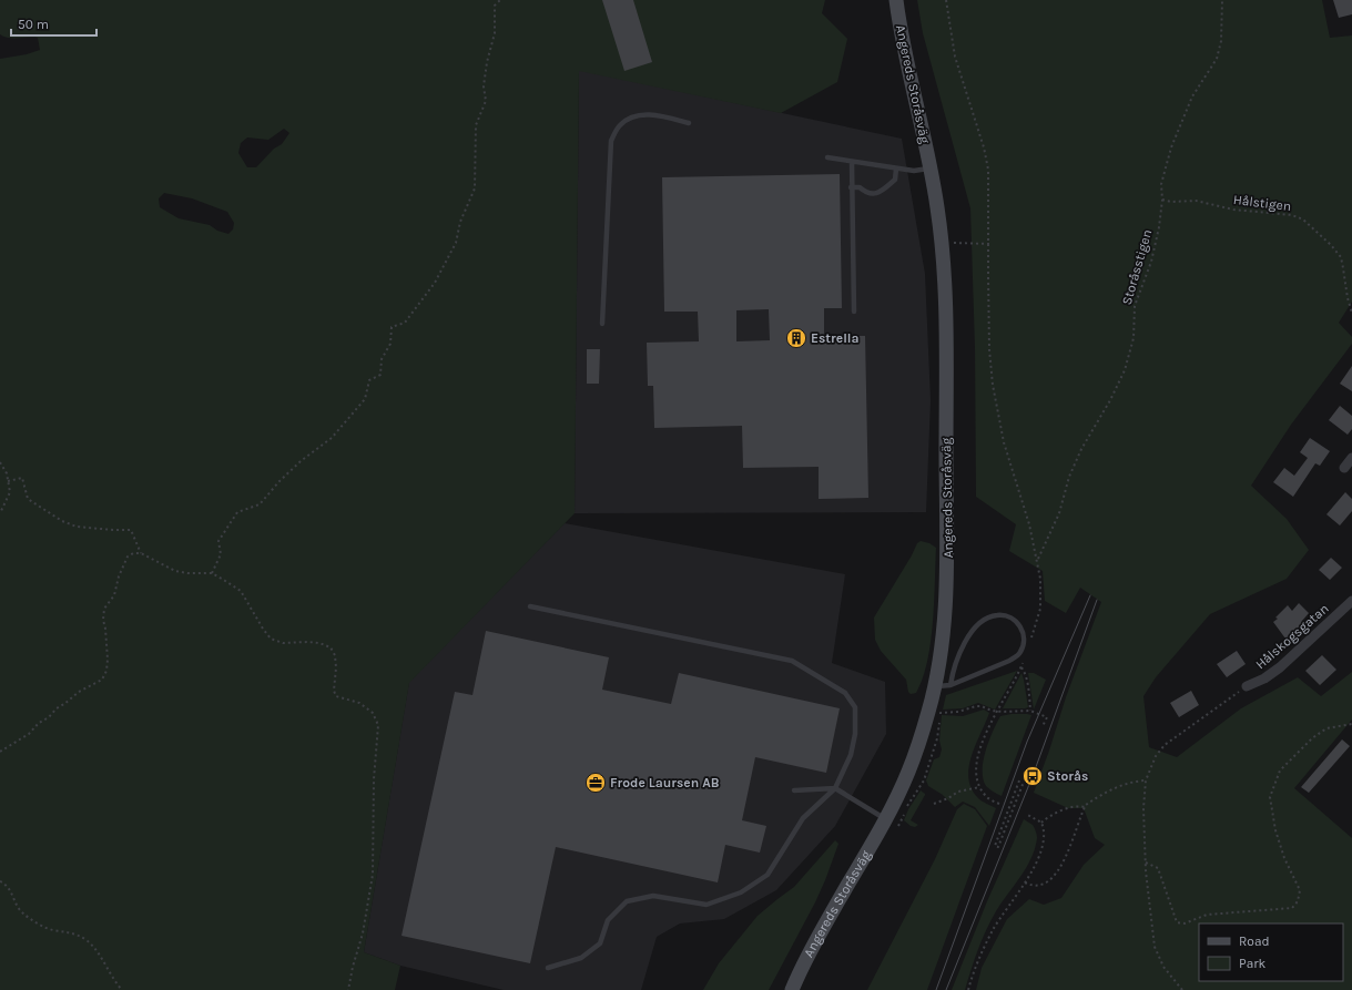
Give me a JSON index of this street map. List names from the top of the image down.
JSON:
{
  "streets": {
    "street": ["Angereds Storåsväg", "Hålskogsgatan"],
    "path": ["Hålstigen", "Storåsstigen"]
  },
  "crossings": [
    ["Hålstigen", "Storåsstigen"]
  ],
  "places": {
    "building": ["Estrella"],
    "bus stop": ["Storås"],
    "office": ["Frode Laursen AB"]
  },
  "legend": ["Road", "Park"],
  "scale_bar": "50 m"
}
